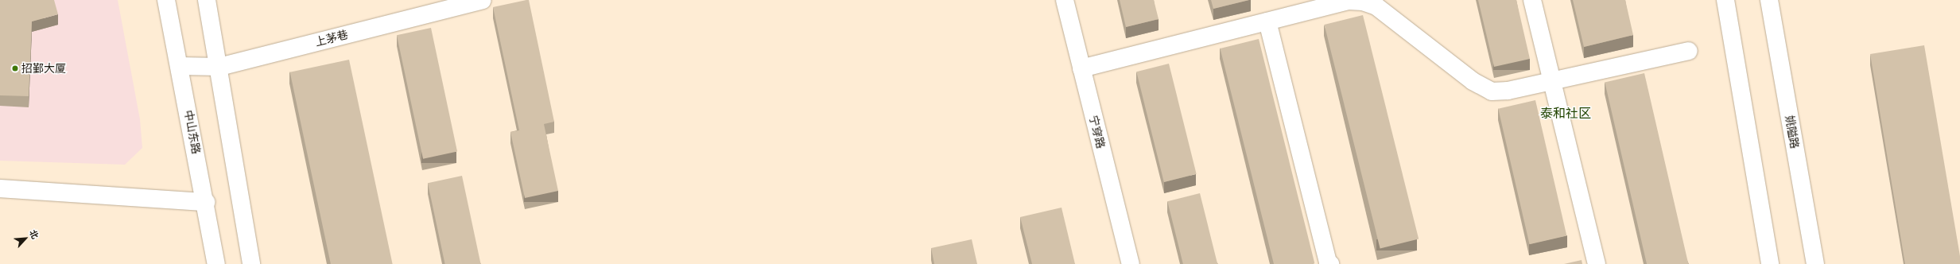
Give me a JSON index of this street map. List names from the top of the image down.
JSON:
{
  "streets": {
    "main road": [
      "上茅巷",
      "中山东路",
      "宁穿路",
      "姚隘路"
    ]
  },
  "crossings": [
    ["上茅巷", "中山东路"]
  ],
  "districts": ["泰和社区"],
  "places": ["招鄞大厦"],
  "north": "top right"
}
